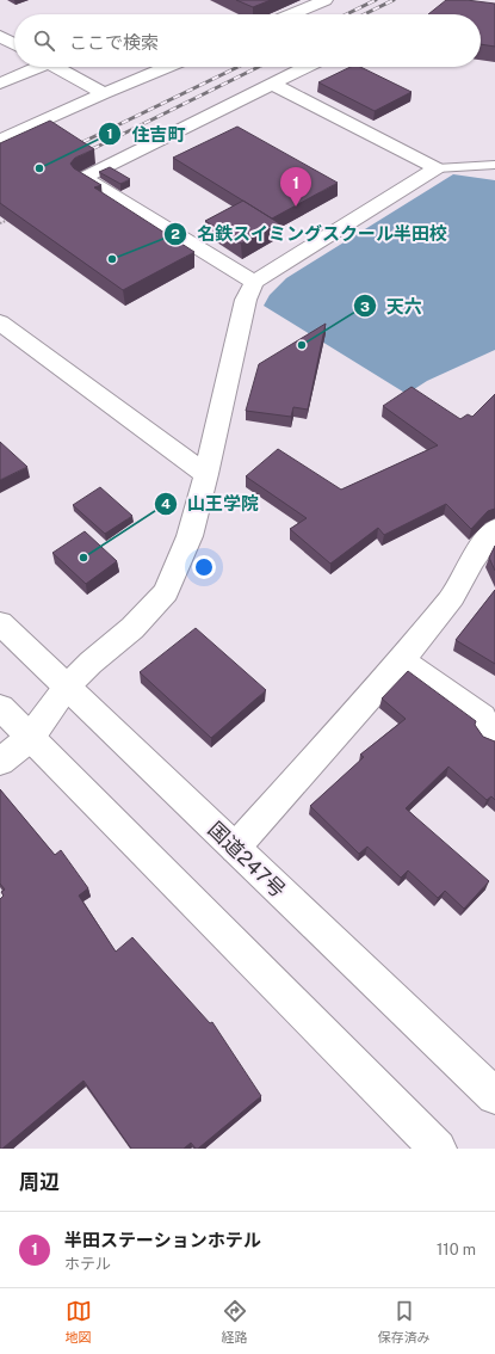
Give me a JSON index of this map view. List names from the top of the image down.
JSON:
{
  "streets": {
    "main road": ["国道247号"]
  },
  "places": [
    "住吉町",
    "名鉄スイミングスクール半田校",
    "天六",
    "山王学院"
  ],
  "page": {
    "search": "ここで検索",
    "pins": "1",
    "heading": "周辺",
    "list": [
      {
        "mark": "1",
        "name": "半田ステーションホテル",
        "note": "ホテル",
        "value": "110 m"
      }
    ],
    "nav": ["地図", "経路", "保存済み"]
  }
}
